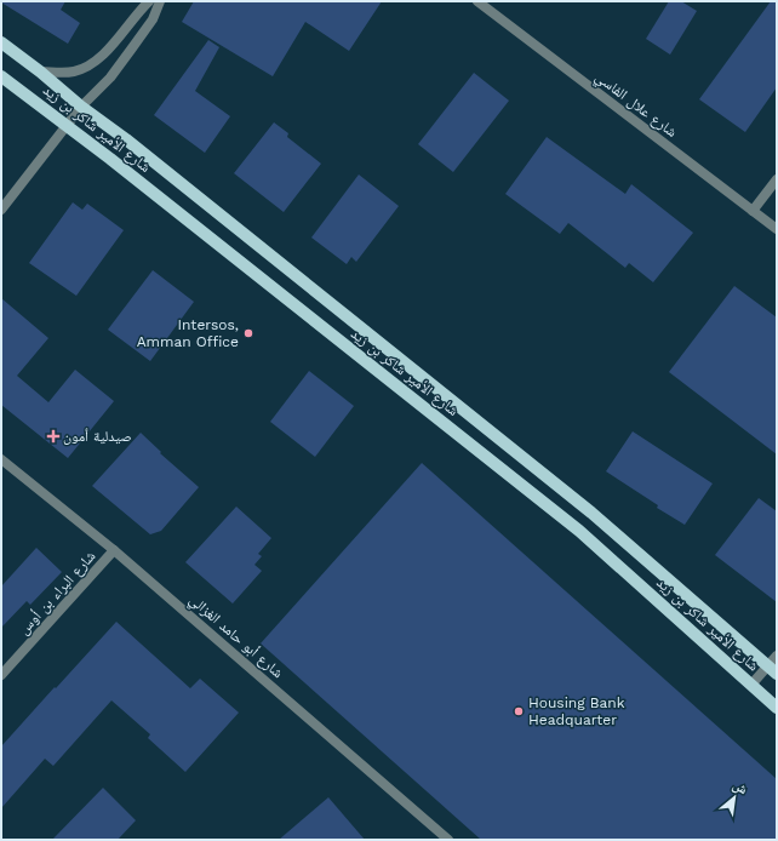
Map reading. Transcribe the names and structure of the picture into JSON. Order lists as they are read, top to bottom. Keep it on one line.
{"streets":{"main road":["شارع الأمير شاكر بن زيد"],"street":["شارع علال الفاسي","شارع البراء بن أوس","شارع أبو حامد الغزالي"]},"crossings":[["شارع البراء بن أوس","شارع أبو حامد الغزالي"]],"places":{"other":["Intersos, Amman Office","Housing Bank Headquarter"],"health":["صيدلية أمون"]},"north":"top right"}
